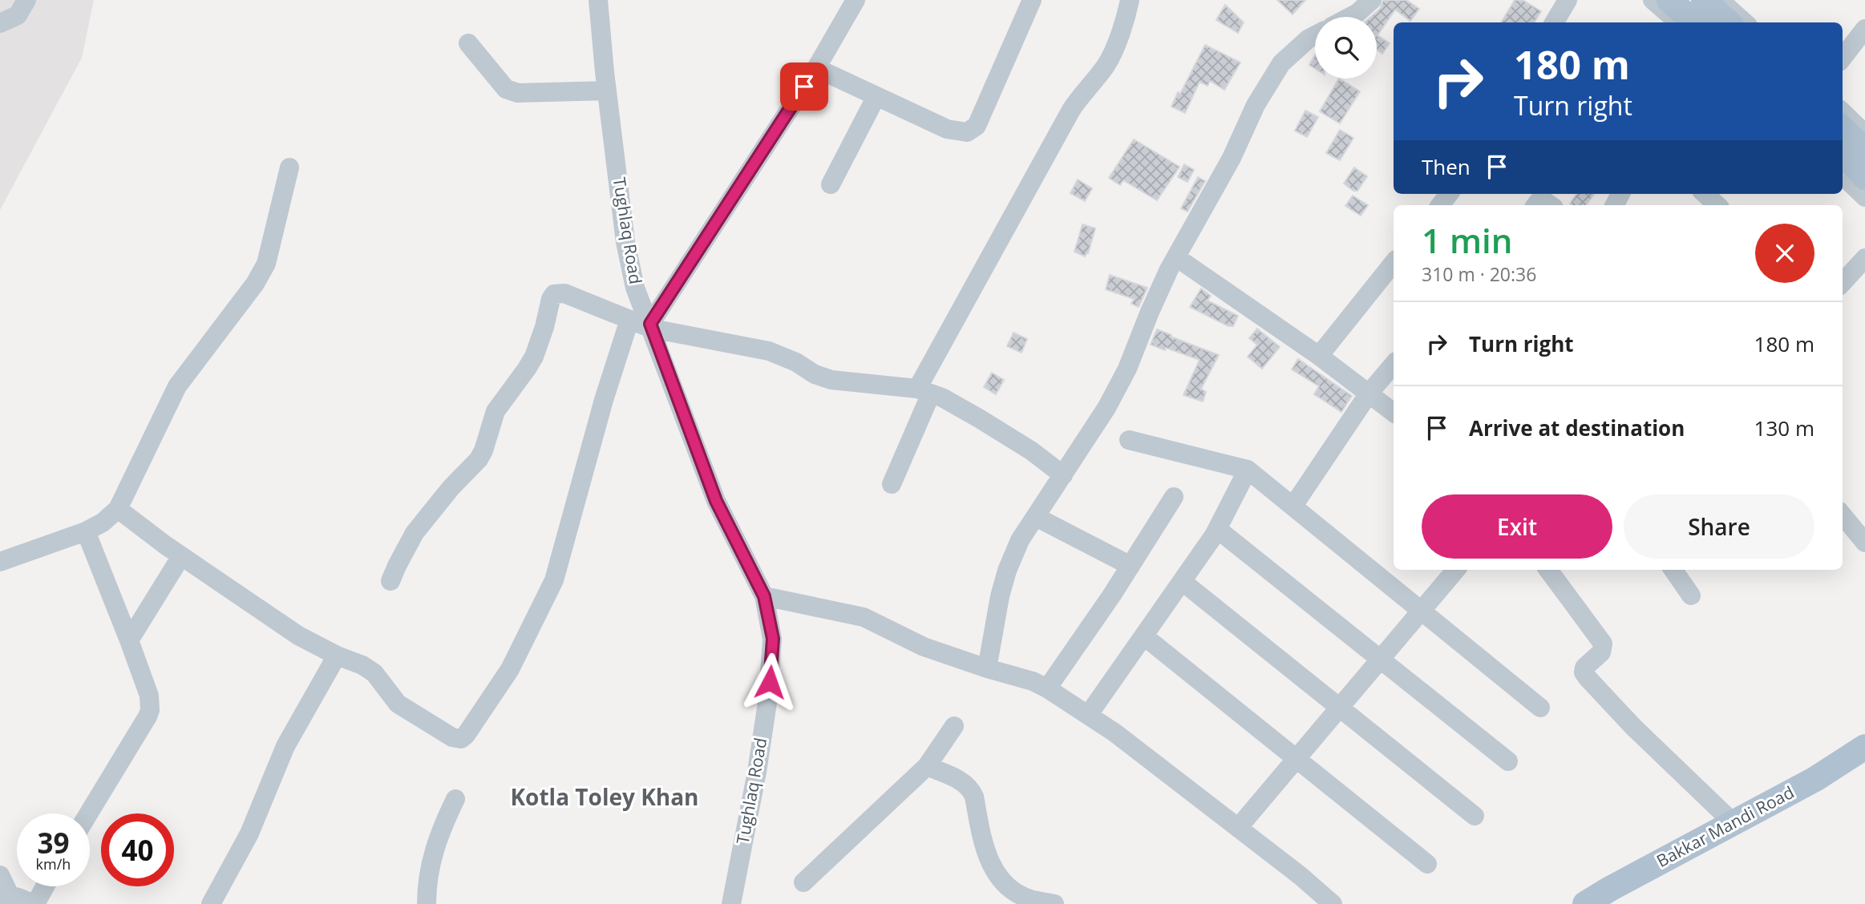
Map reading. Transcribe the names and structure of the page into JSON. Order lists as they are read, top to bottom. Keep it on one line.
{"streets":{"main road":["Bakkar Mandi Road"],"street":["Tughlaq Road"]},"districts":["Kotla Toley Khan"],"page":{"turn":["180 m","Turn right"],"then":"Then","heading":["1 min","310 m · 20:36"],"list":[{"name":"Turn right","value":"180 m"},{"name":"Arrive at destination","value":"130 m"}],"buttons":["Exit","Share"],"speed":"39 km/h","limit":"40"}}
